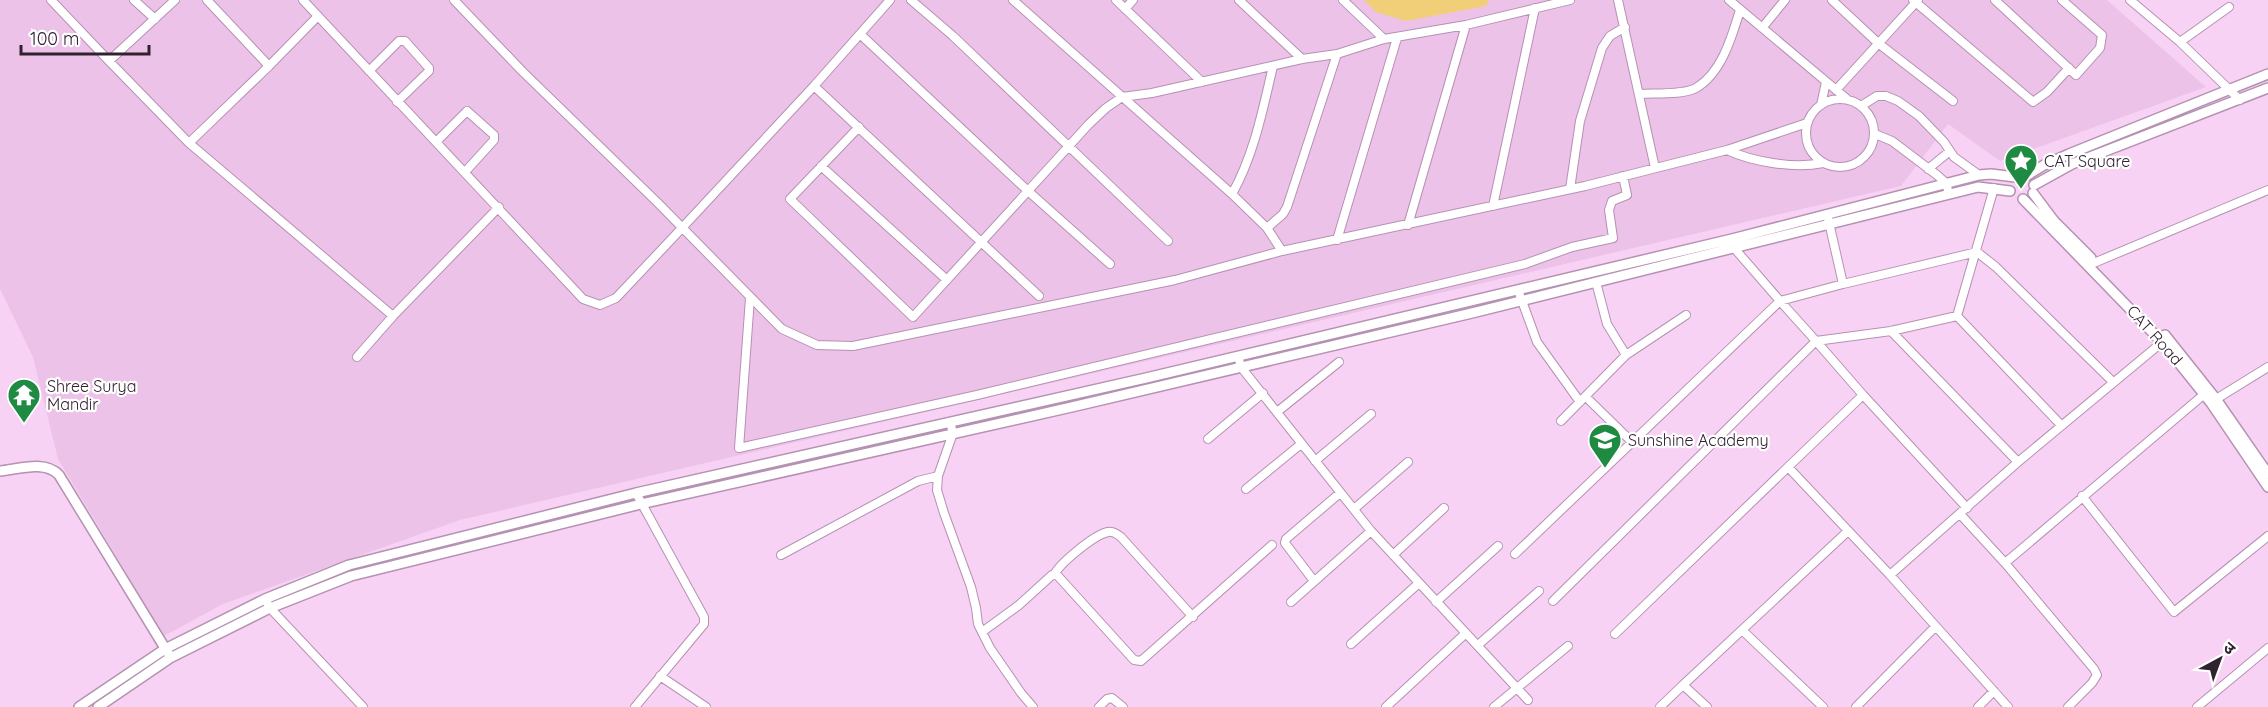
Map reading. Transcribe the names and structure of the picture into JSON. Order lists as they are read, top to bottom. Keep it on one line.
{"streets":{"street":["CAT Road"]},"places":{"place":["CAT Square"],"temple":["Shree Surya Mandir"],"school or university":["Sunshine Academy"]},"scale_bar":"100 m","north":"top right"}
